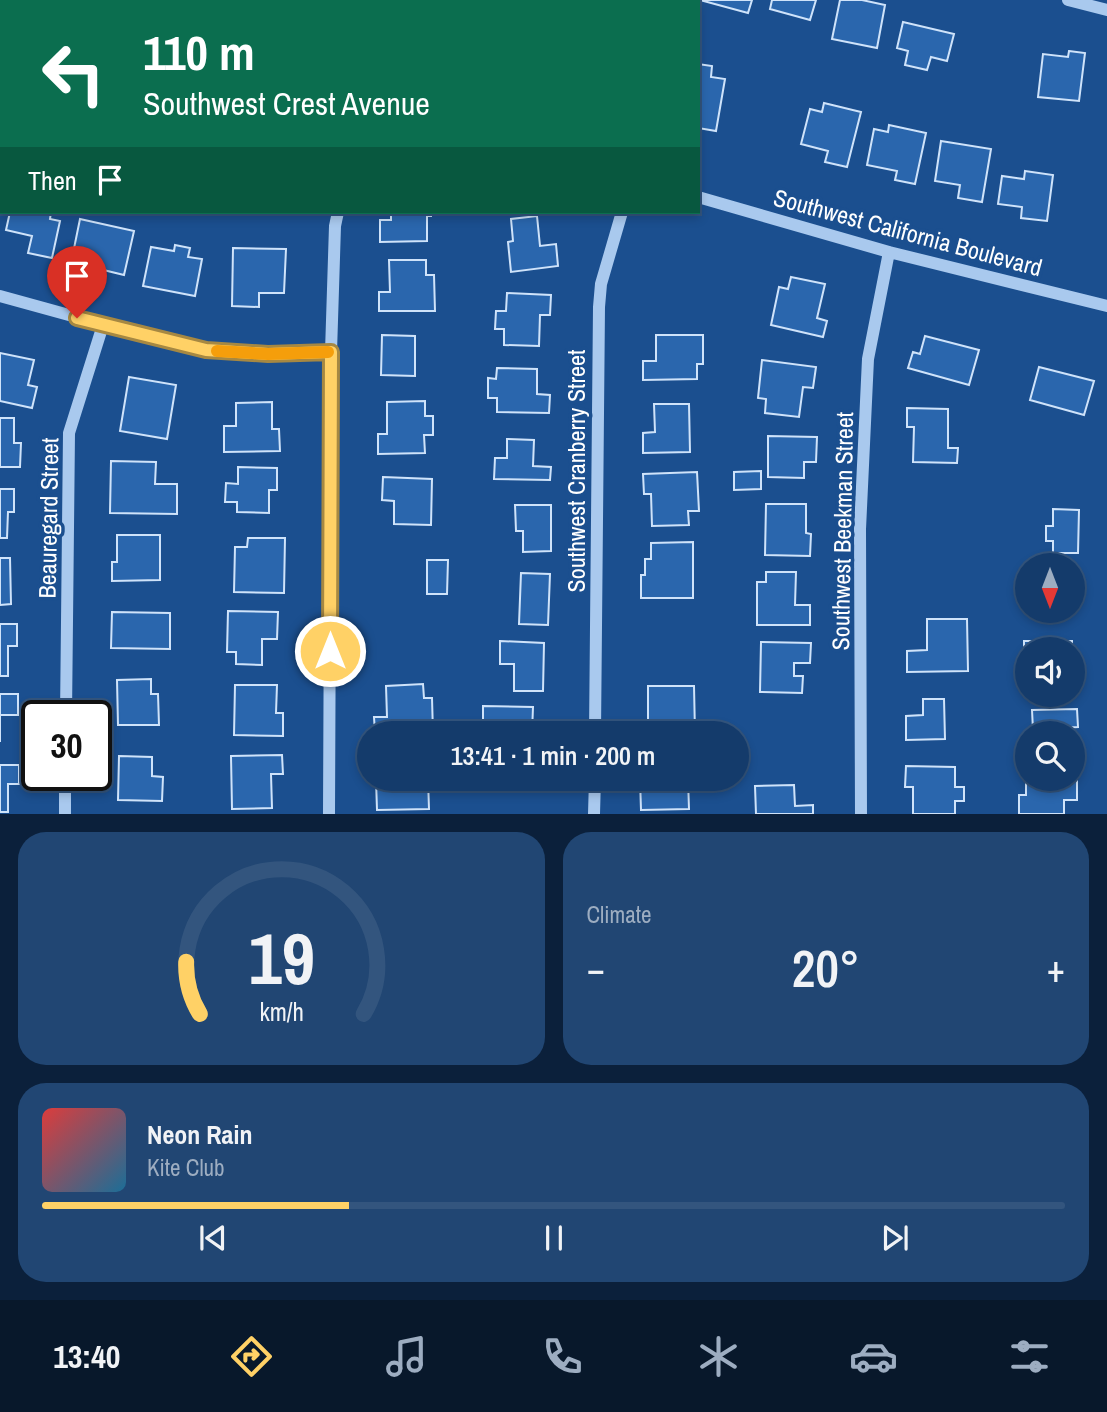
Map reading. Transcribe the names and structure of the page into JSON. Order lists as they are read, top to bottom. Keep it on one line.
{"streets":{"street":["Southwest California Boulevard","Southwest Cranberry Street","Beauregard Street","Southwest Beekman Street"]},"crossings":[["Southwest California Boulevard","Southwest Beekman Street"]],"north":"bottom","page":{"turn":["110 m","Southwest Crest Avenue"],"then":"Then","limit":"30","trip":"13:41 · 1 min · 200 m","tile":"Climate","heat":["−","20°","+"],"song":["Neon Rain","Kite Club"],"tabs":"13:40","gauge":["19","km/h"]}}
